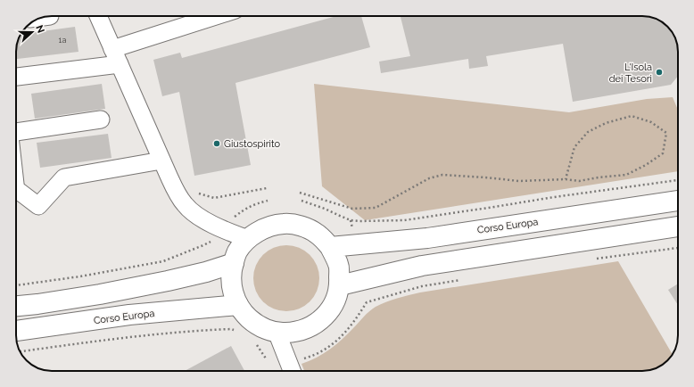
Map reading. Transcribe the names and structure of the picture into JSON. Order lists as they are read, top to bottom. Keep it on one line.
{"streets":{"main road":["Corso Europa"]},"places":["L'Isola dei Tesori","Giustospirito"],"house_numbers":["1a"],"north":"right"}
